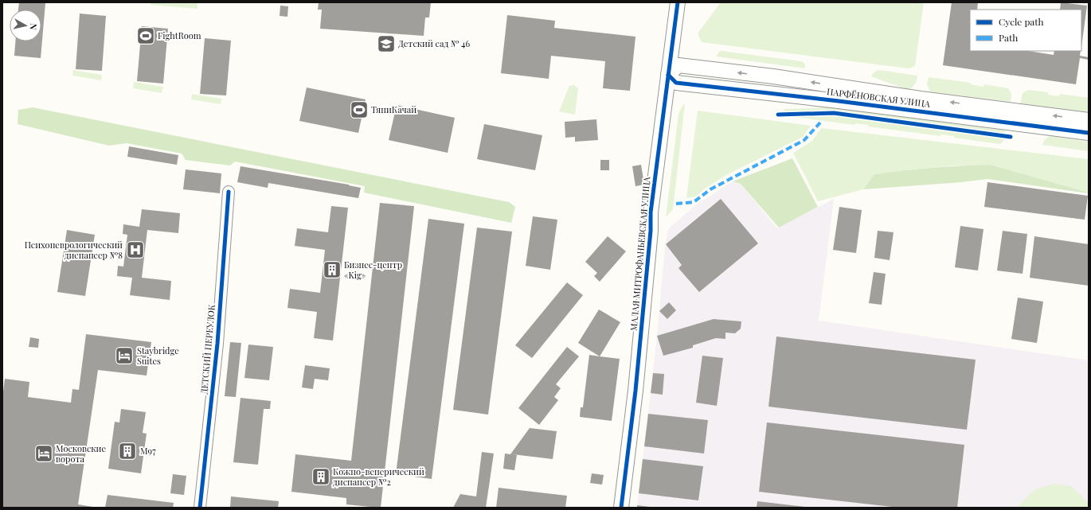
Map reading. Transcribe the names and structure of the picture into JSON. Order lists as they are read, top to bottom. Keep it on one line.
{"streets":{"street":["ПАРФЁНОВСКАЯ УЛИЦА","МАЛАЯ МИТРОФАНЬЕВСКАЯ УЛИЦА","ДЕТСКИЙ ПЕРЕУЛОК"]},"crossings":[["ПАРФЁНОВСКАЯ УЛИЦА","МАЛАЯ МИТРОФАНЬЕВСКАЯ УЛИЦА"]],"places":{"sports":["FightRoom","ТяниКачай"],"school or university":["Детский сад № 46"],"hospital":["Психоневрологический диспансер №8"],"building":["Бизнес-центр «Kig»","M97","Кожно-венерический диспансер №2"],"hotel":["Staybridge Suites","Московские ворота"]},"legend":["Cycle path","Path"],"north":"right"}
